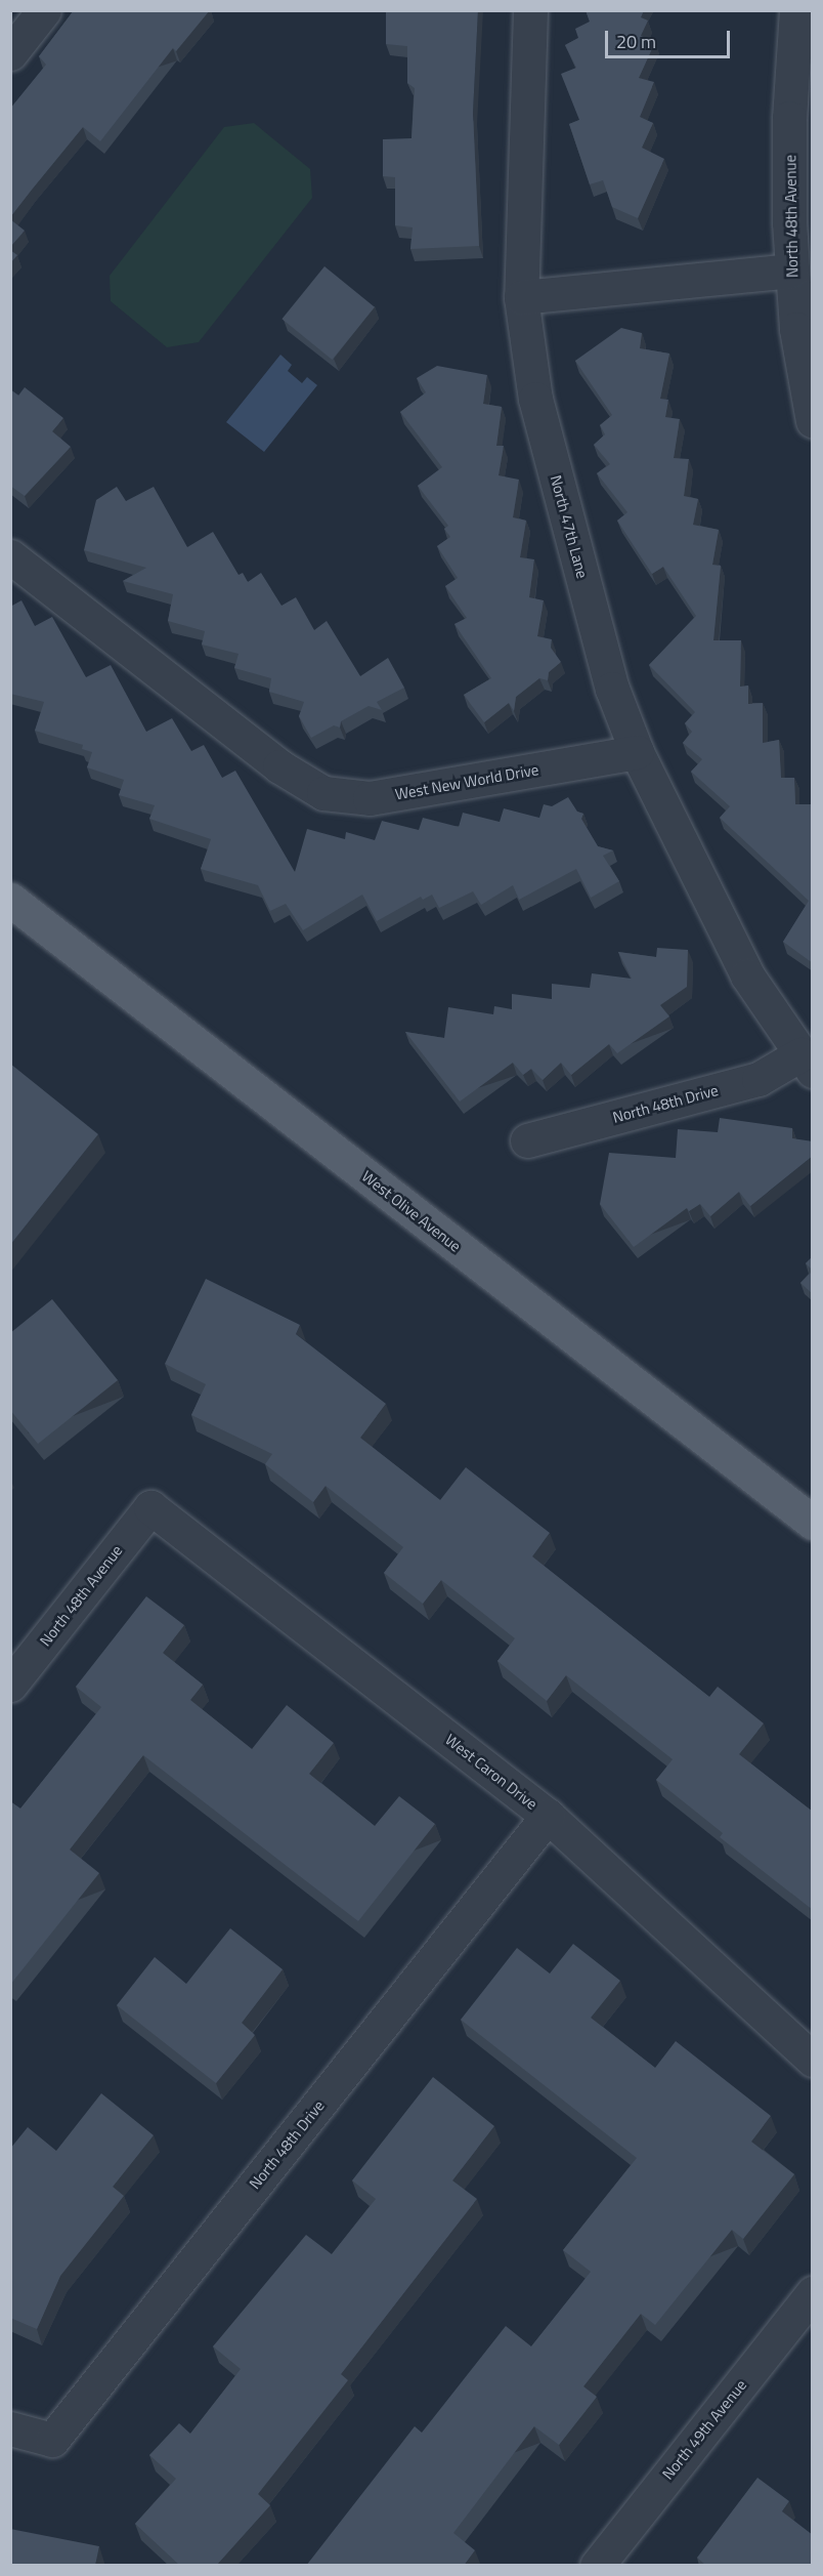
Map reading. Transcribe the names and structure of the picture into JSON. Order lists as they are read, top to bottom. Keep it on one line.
{"streets":{"main road":["West Olive Avenue"],"street":["North 48th Avenue","North 47th Lane","West New World Drive","North 48th Drive","West Caron Drive","North 49th Avenue"]},"crossings":[["North 48th Avenue","West Caron Drive"],["North 47th Lane","West New World Drive"],["North 48th Drive","West Caron Drive"]],"scale_bar":"20 m"}
